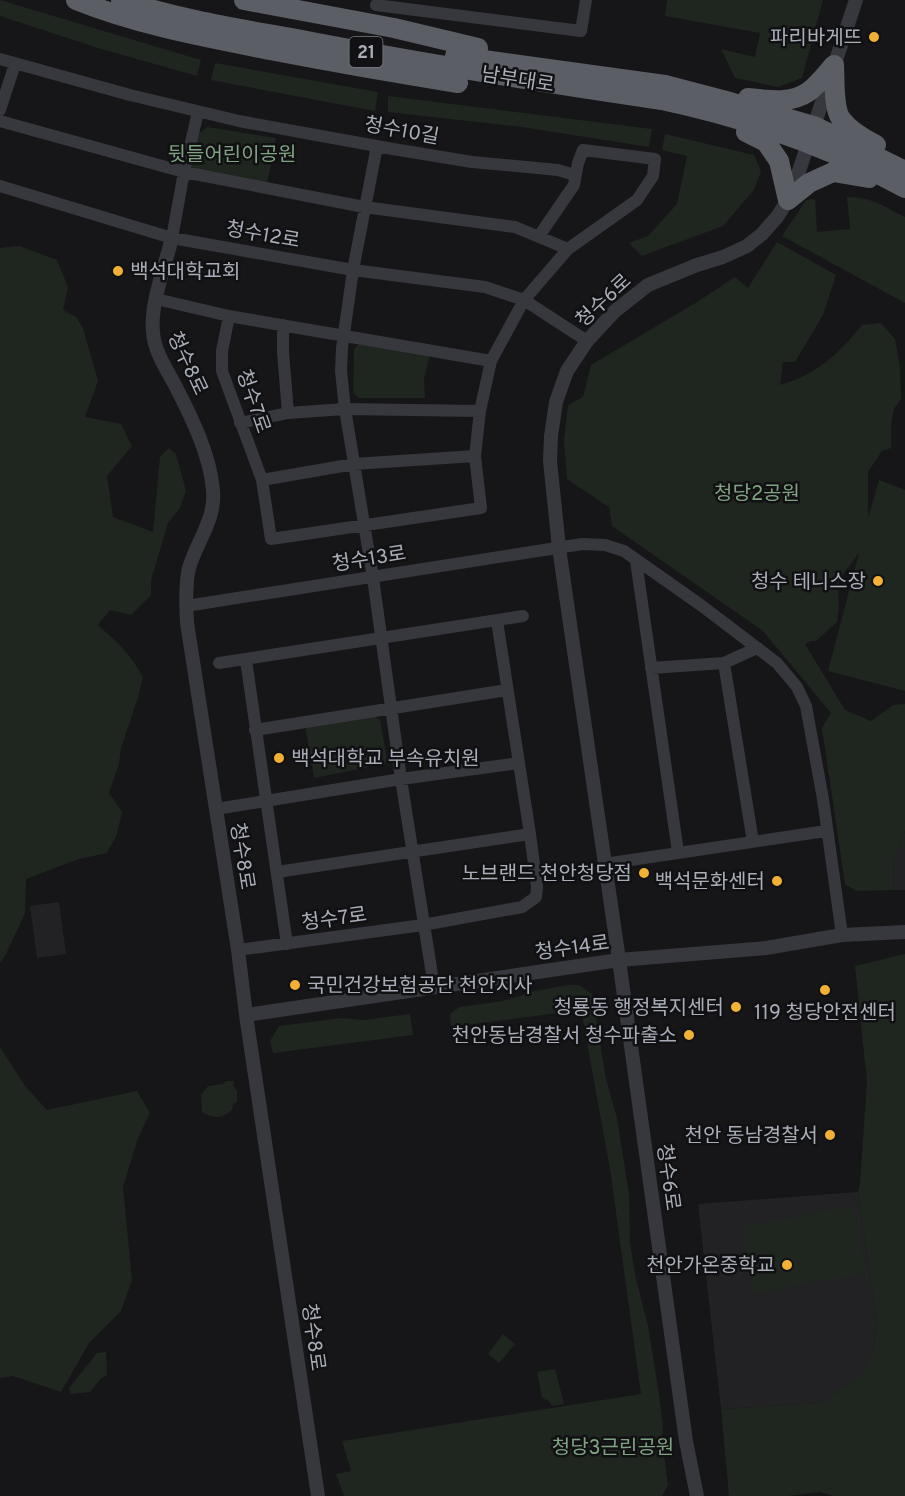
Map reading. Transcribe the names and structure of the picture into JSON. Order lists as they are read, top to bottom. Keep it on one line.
{"streets":{"highway":["21","남부대로"],"street":["청수10길","청수12로","청수6로","청수8로","청수7로","청수13로","청수14로"]},"crossings":[["남부대로","청수6로"],["청수12로","청수6로"],["청수12로","청수8로"],["청수6로","청수13로"],["청수6로","청수14로"],["청수8로","청수13로"],["청수8로","청수14로"]],"parks":["뒷들어린이공원","청당2공원","청당3근린공원"],"places":["파리바게뜨","백석대학교회","청수 테니스장","백석대학교 부속유치원","노브랜드 천안청당점","백석문화센터","국민건강보험공단 천안지사","119 청당안전센터","청룡동 행정복지센터","천안동남경찰서 청수파출소","천안 동남경찰서","천안가온중학교"]}
